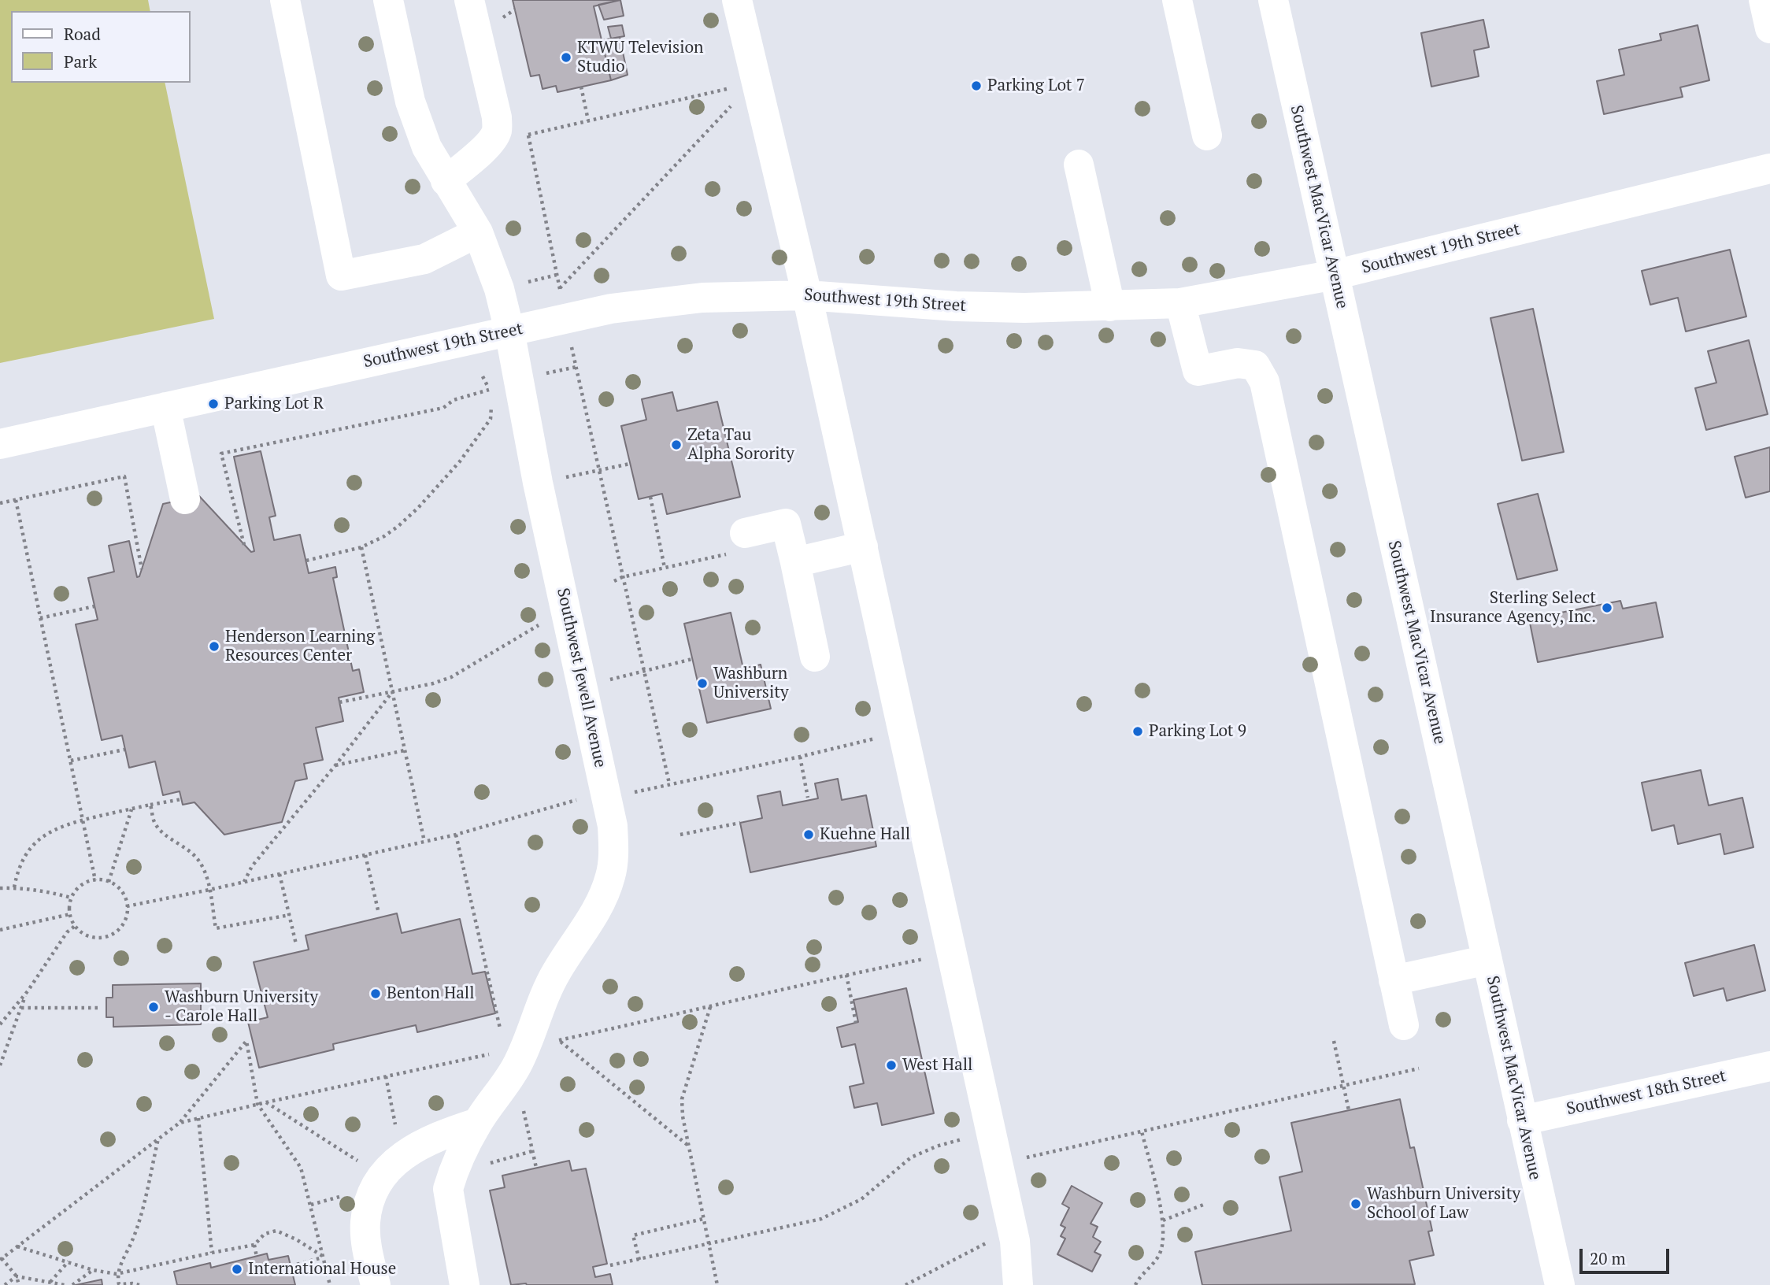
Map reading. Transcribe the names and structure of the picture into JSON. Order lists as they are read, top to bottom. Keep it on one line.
{"streets":{"street":["Southwest MacVicar Avenue","Southwest 19th Street","Southwest Jewell Avenue","Southwest 18th Street"]},"crossings":[["Southwest MacVicar Avenue","Southwest 19th Street"],["Southwest MacVicar Avenue","Southwest 18th Street"],["Southwest 19th Street","Southwest Jewell Avenue"]],"places":["KTWU Television Studio","Parking Lot 7","Parking Lot R","Zeta Tau Alpha Sorority","Sterling Select Insurance Agency, Inc.","Henderson Learning Resources Center","Washburn University","Parking Lot 9","Kuehne Hall","Benton Hall","Washburn University - Carole Hall","West Hall","Washburn University School of Law","International House"],"legend":["Road","Park"],"scale_bar":"20 m"}
